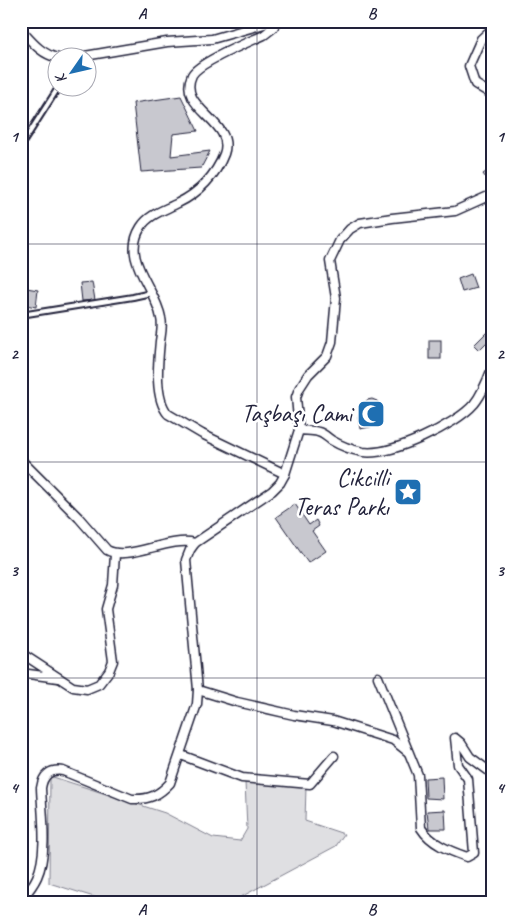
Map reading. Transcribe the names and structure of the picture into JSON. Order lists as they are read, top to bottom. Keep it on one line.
{"places":{"mosque":["Taşbaşı Cami"],"place":["Cikcilli Teras Parkı"]},"north":"bottom left","grid":{"columns":["A","B"],"rows":["1","2","3","4"]}}
